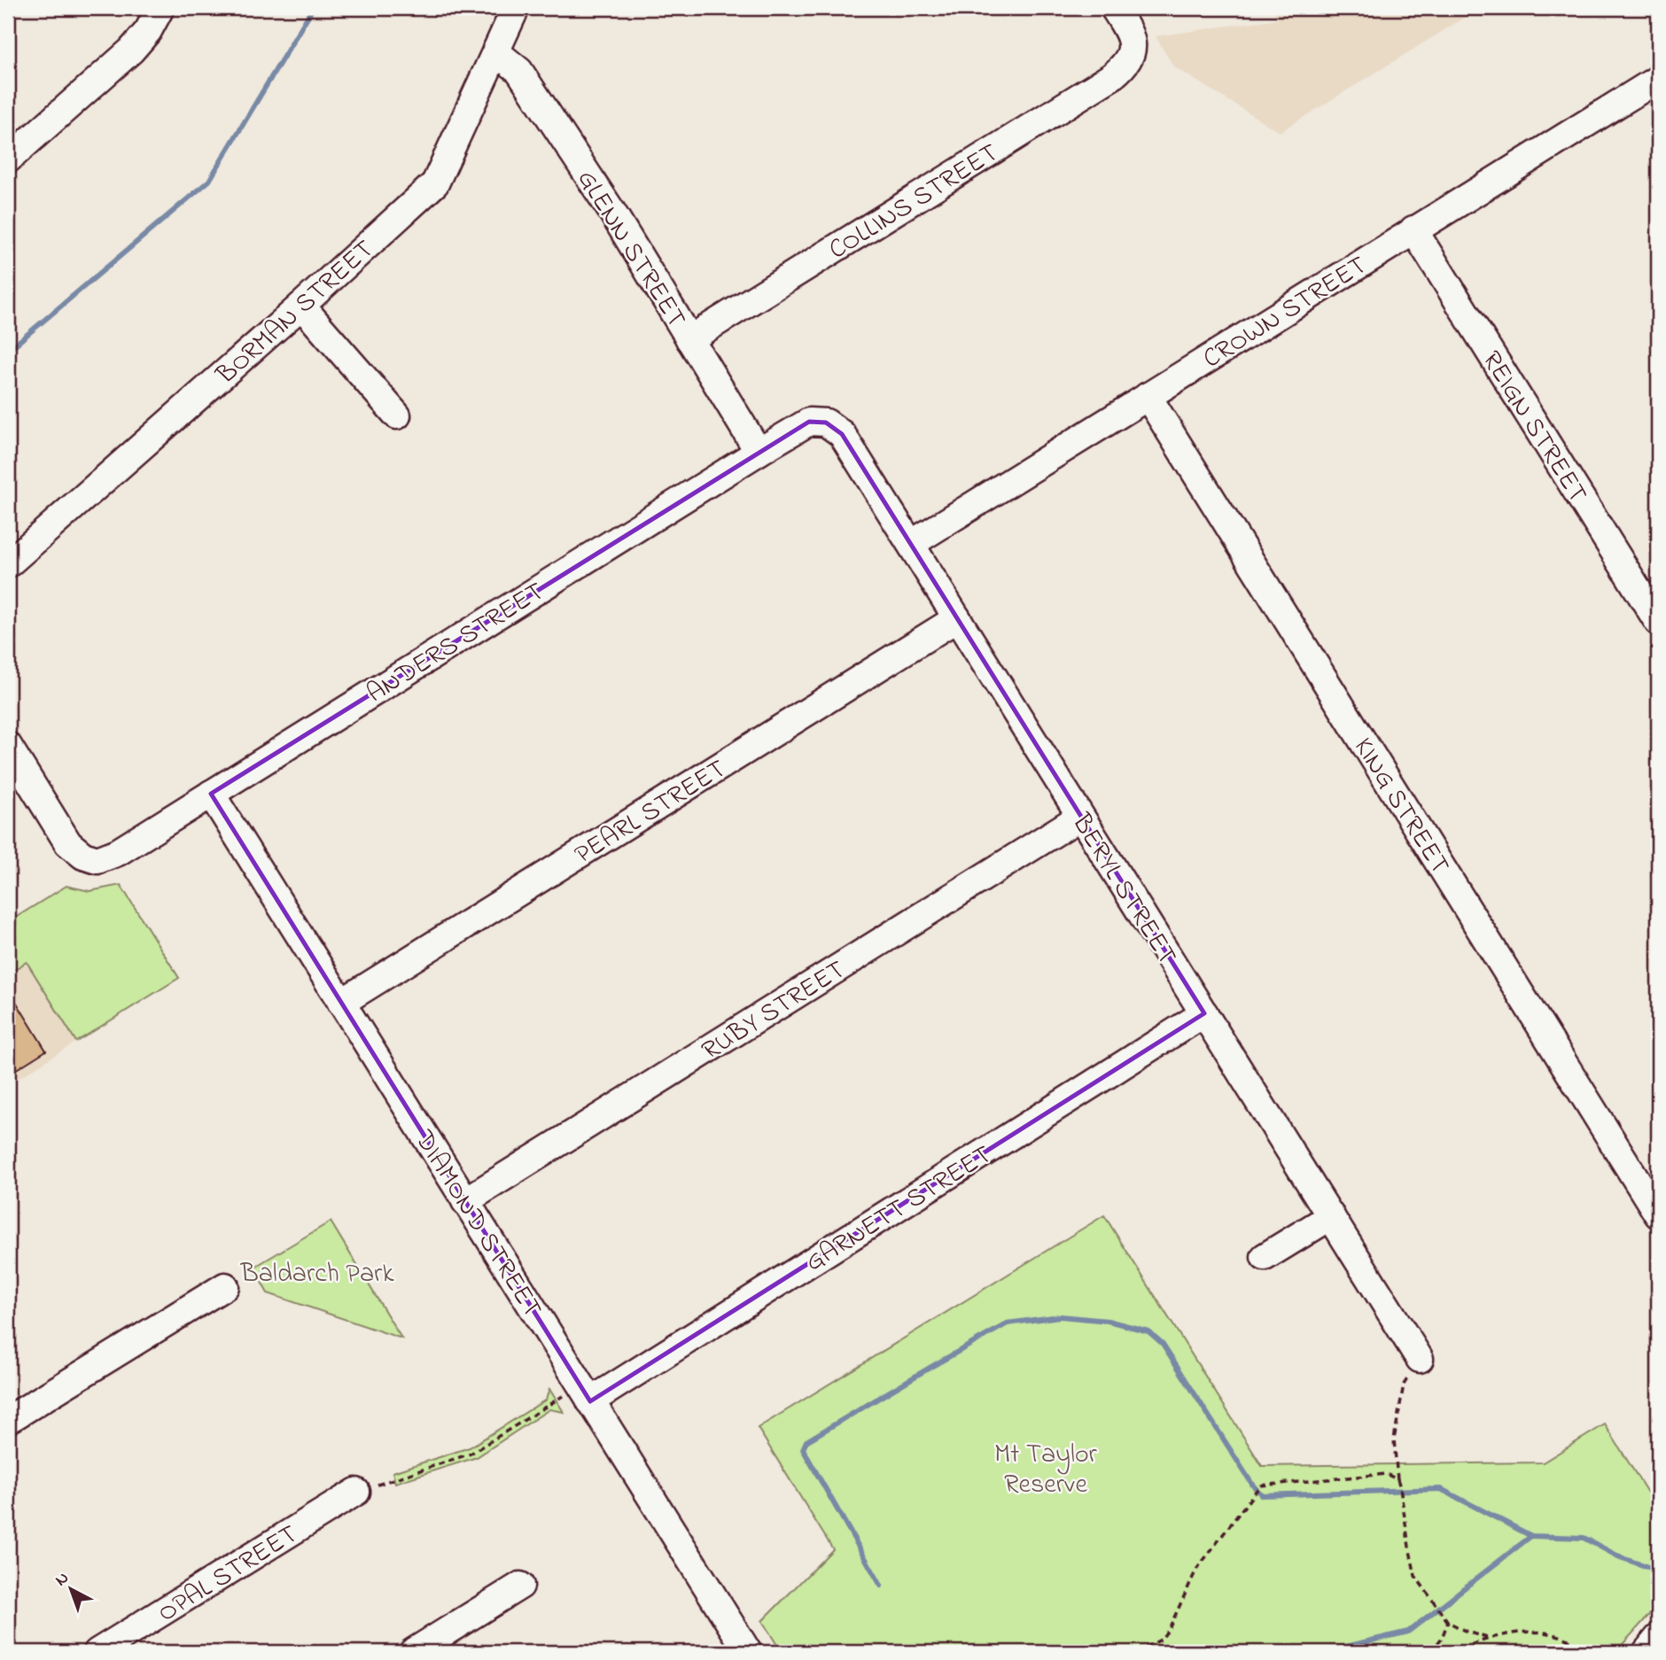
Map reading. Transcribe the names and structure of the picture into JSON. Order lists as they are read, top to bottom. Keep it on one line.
{"streets":{"street":["COLLINS STREET","GLENN STREET","BORMAN STREET","CROWN STREET","REIGN STREET","ANDERS STREET","KING STREET","PEARL STREET","BERYL STREET","RUBY STREET","GARNETT STREET","DIAMOND STREET","OPAL STREET"]},"crossings":[["COLLINS STREET","GLENN STREET"],["GLENN STREET","BORMAN STREET"],["GLENN STREET","ANDERS STREET"],["CROWN STREET","REIGN STREET"],["CROWN STREET","KING STREET"],["CROWN STREET","BERYL STREET"],["ANDERS STREET","BERYL STREET"],["ANDERS STREET","DIAMOND STREET"],["PEARL STREET","BERYL STREET"],["PEARL STREET","DIAMOND STREET"],["BERYL STREET","RUBY STREET"],["BERYL STREET","GARNETT STREET"],["RUBY STREET","DIAMOND STREET"],["GARNETT STREET","DIAMOND STREET"]],"parks":["Baldarch Park","Mt Taylor Reserve"],"north":"top left"}
